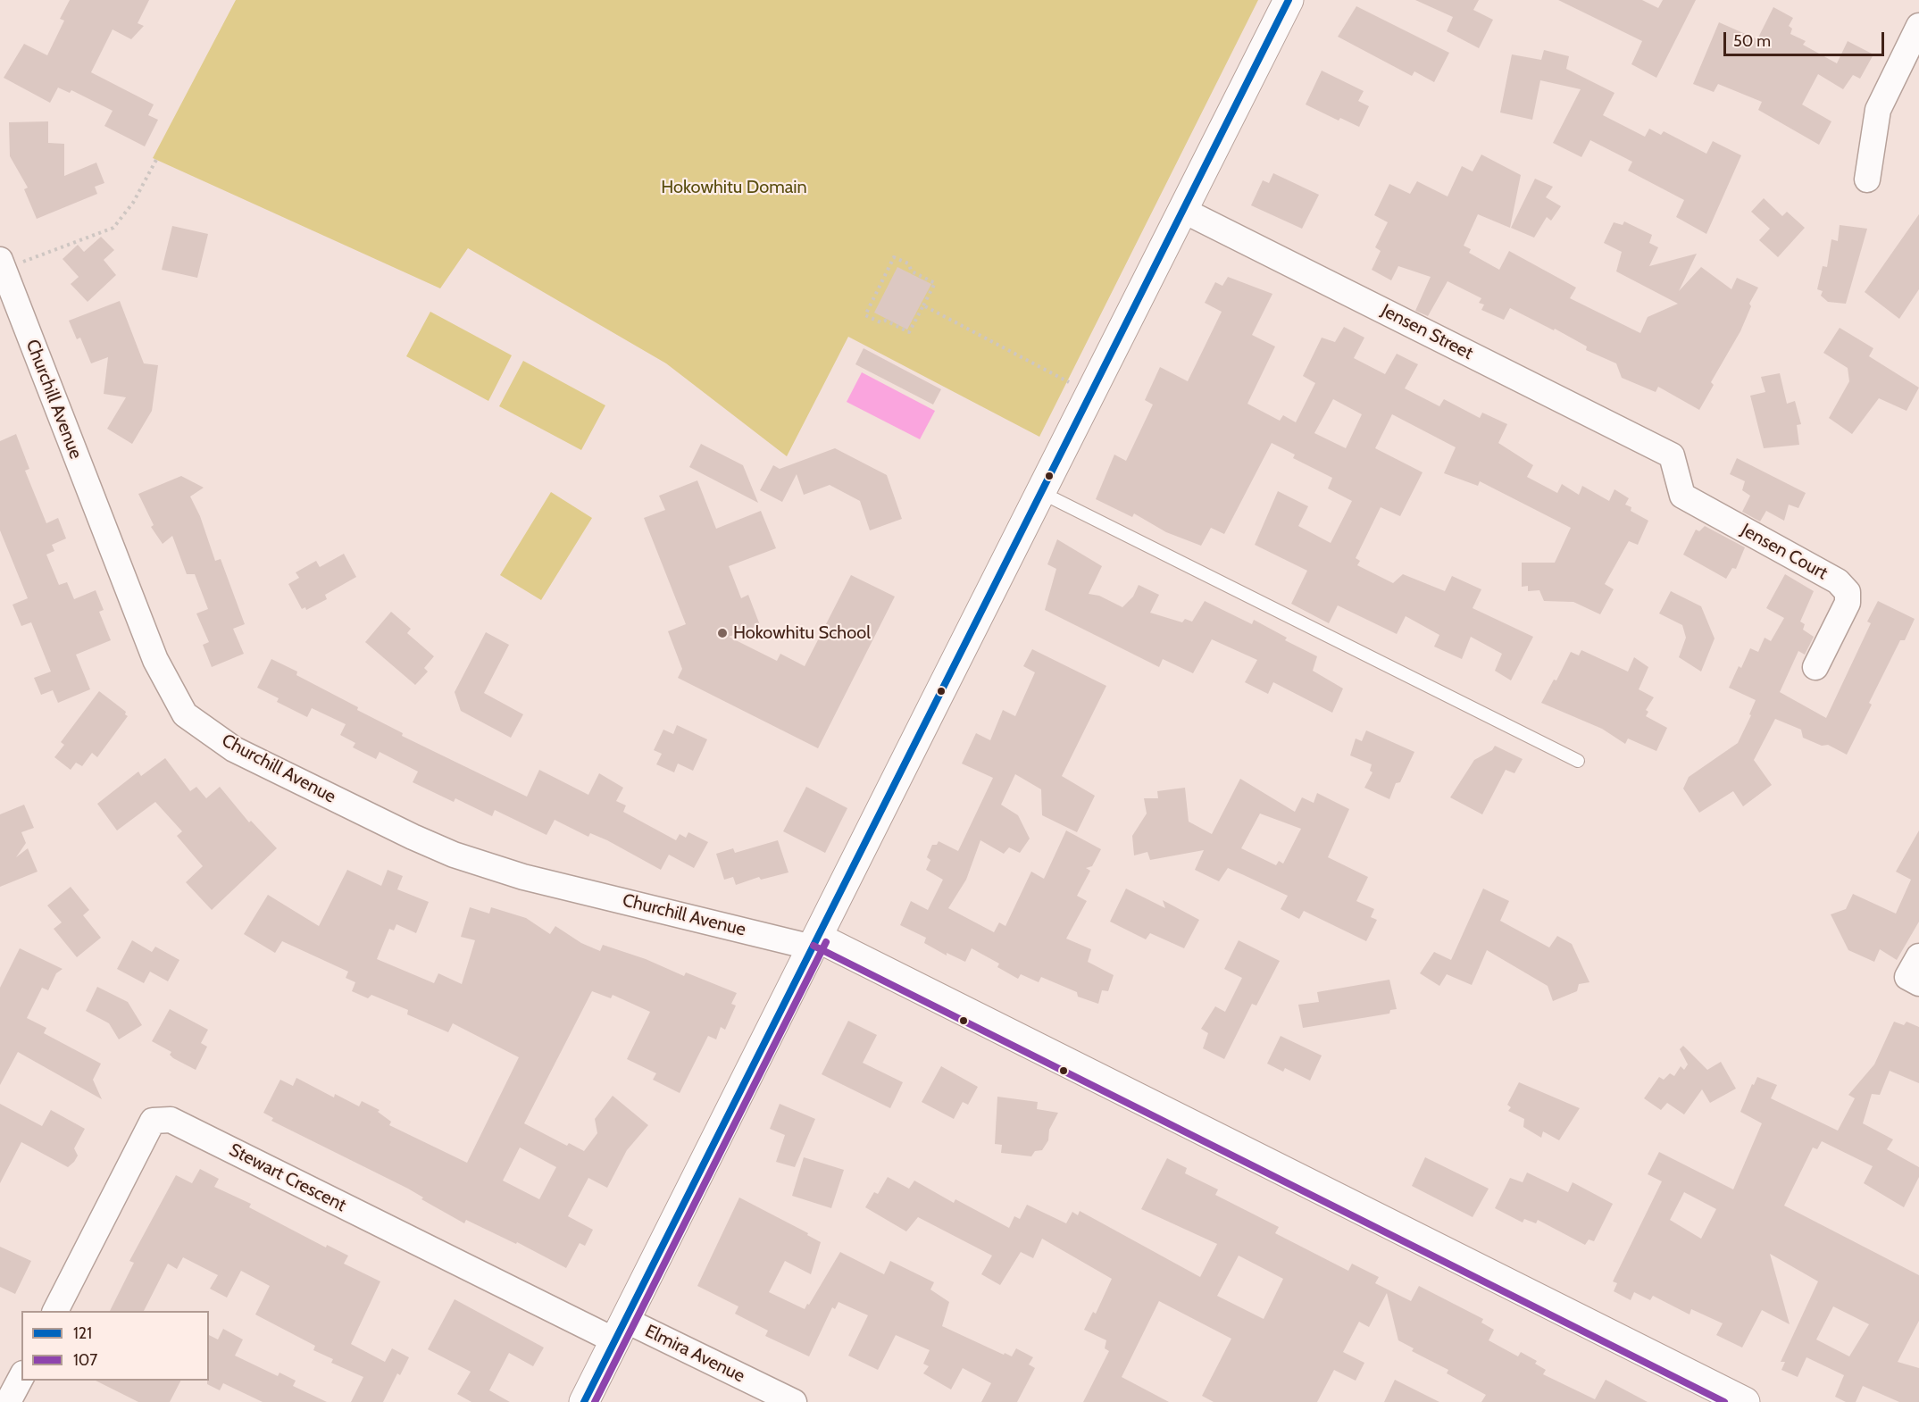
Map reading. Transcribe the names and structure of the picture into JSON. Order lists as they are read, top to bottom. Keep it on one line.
{"streets":{"street":["Jensen Street","Churchill Avenue","Jensen Court","Stewart Crescent","Elmira Avenue"]},"crossings":[["Jensen Street","Jensen Court"],["Stewart Crescent","Elmira Avenue"]],"parks":["Hokowhitu Domain"],"places":["Hokowhitu School"],"lines":["transit line 121","transit line 107"],"legend":["121","107"],"scale_bar":"50 m"}
